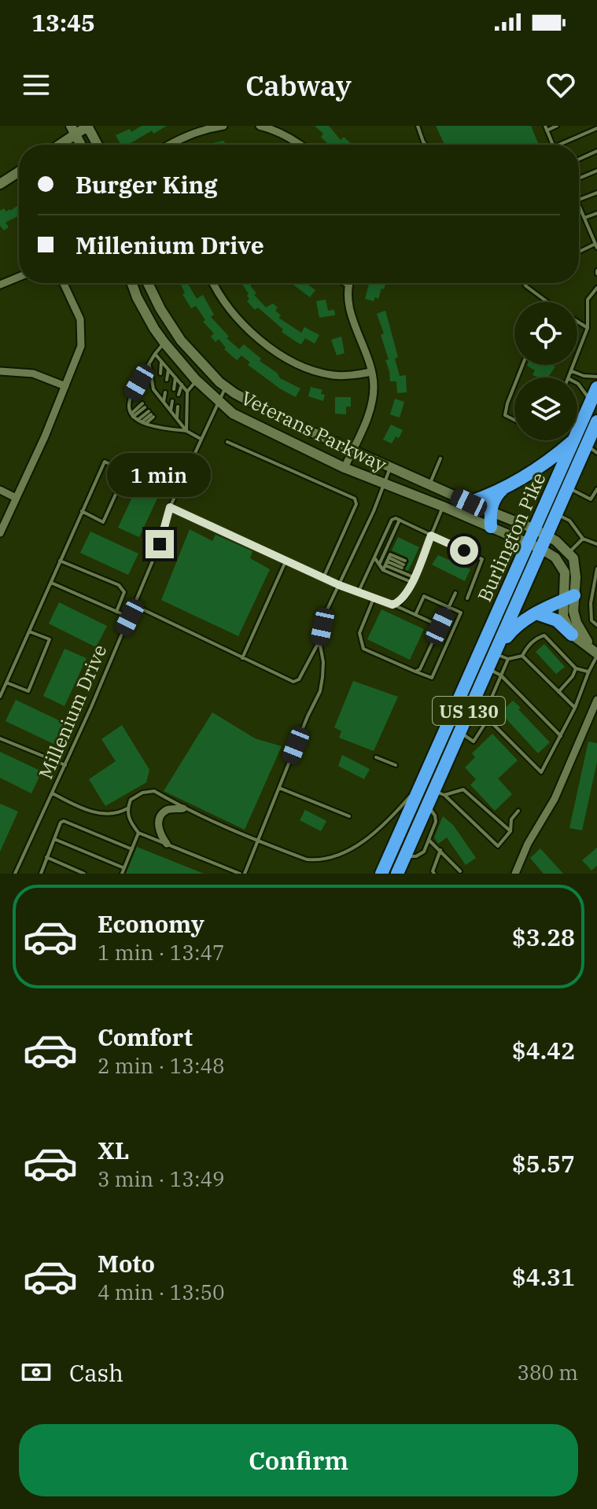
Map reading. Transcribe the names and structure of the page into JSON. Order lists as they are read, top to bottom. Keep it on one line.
{"streets":{"highway":["Burlington Pike","US 130"],"main road":["Veterans Parkway"],"lane":["Millenium Drive"]},"crossings":[["Veterans Parkway","Burlington Pike"],["Veterans Parkway","Millenium Drive"]],"page":{"status":"13:45","header":"Cabway","banner":["Burger King","Millenium Drive"],"bubble":"1 min","list":[{"name":"Economy","note":"1 min · 13:47","value":"$3.28"},{"name":"Comfort","note":"2 min · 13:48","value":"$4.42"},{"name":"XL","note":"3 min · 13:49","value":"$5.57"},{"name":"Moto","note":"4 min · 13:50","value":"$4.31"}],"pay":["Cash","380 m"],"buttons":"Confirm"}}
